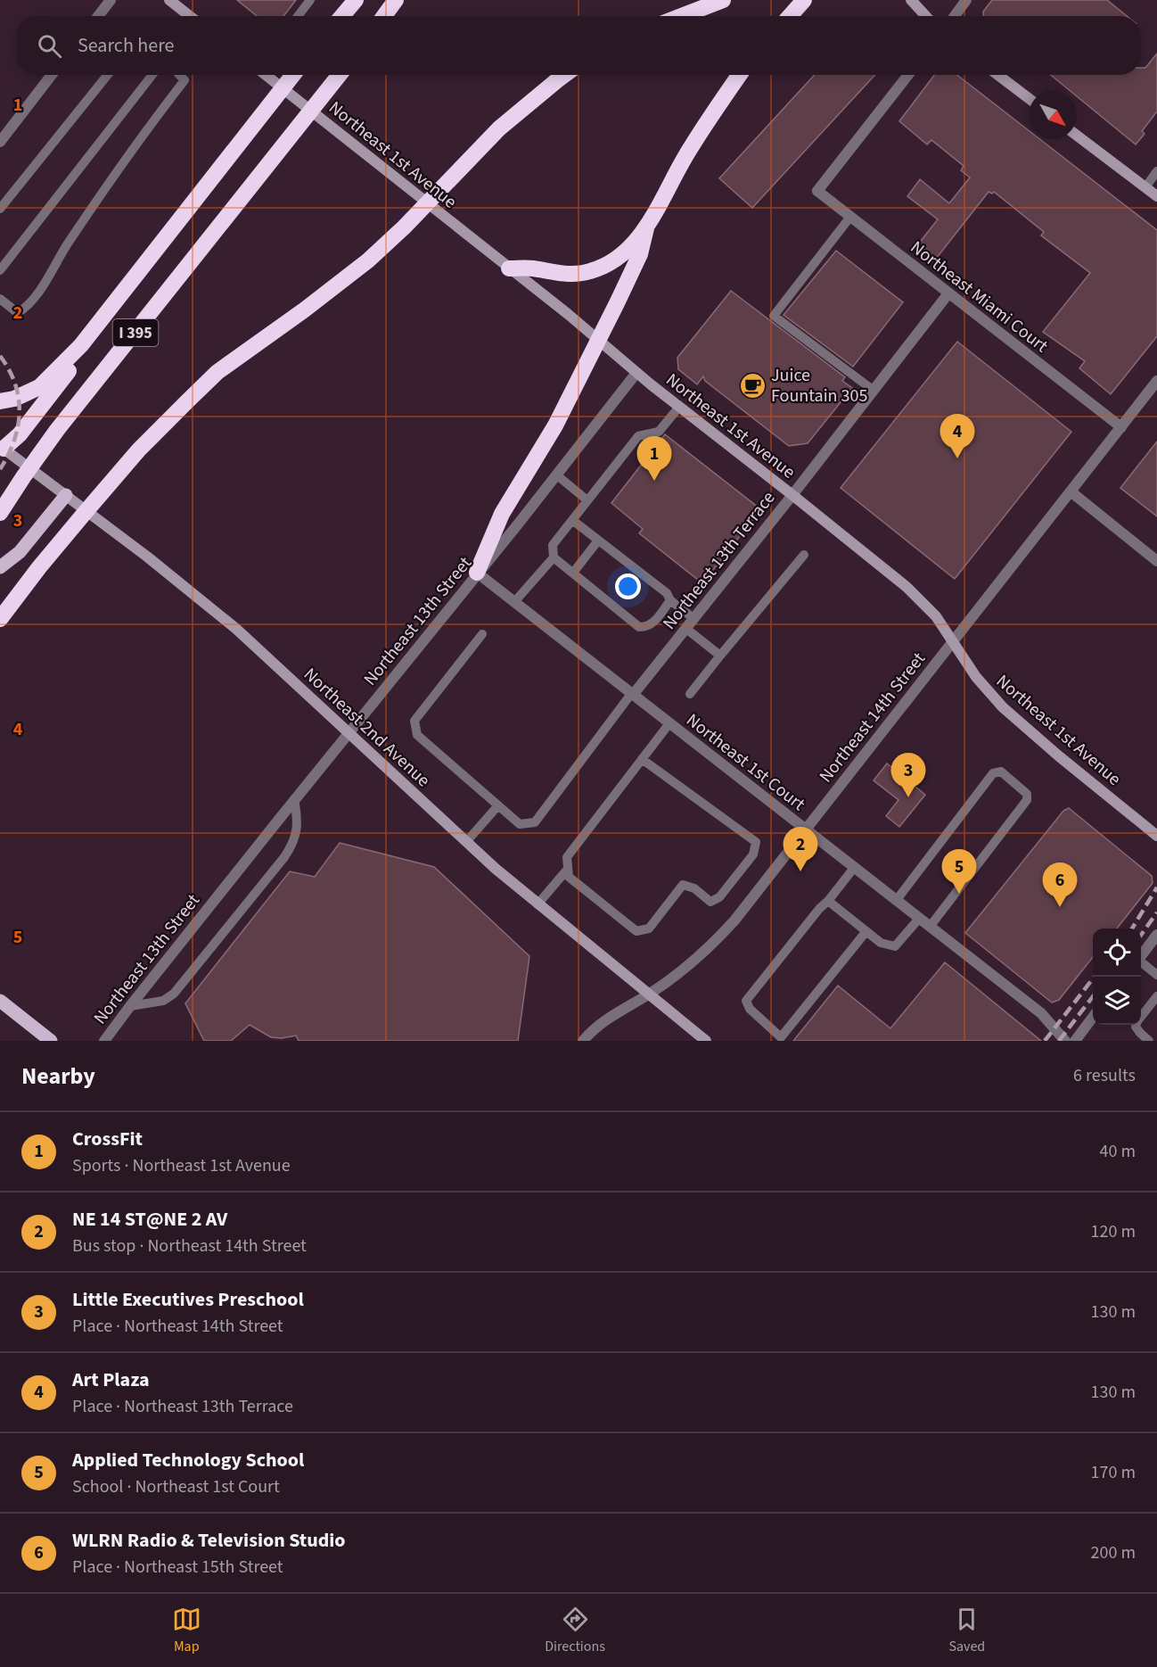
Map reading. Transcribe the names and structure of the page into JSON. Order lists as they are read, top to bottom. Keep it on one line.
{"streets":{"highway":["I 395"],"main road":["Northeast 1st Avenue","Northeast 2nd Avenue"],"street":["Northeast Miami Court","Northeast 13th Terrace","Northeast 13th Street","Northeast 14th Street","Northeast 1st Court"]},"crossings":[["Northeast 1st Avenue","Northeast 13th Terrace"],["Northeast 1st Avenue","Northeast 13th Street"],["Northeast 1st Avenue","Northeast 14th Street"],["Northeast Miami Court","Northeast 13th Terrace"],["Northeast Miami Court","Northeast 14th Street"],["Northeast 13th Terrace","Northeast 1st Court"],["Northeast 13th Street","Northeast 2nd Avenue"],["Northeast 13th Street","Northeast 1st Court"],["Northeast 14th Street","Northeast 2nd Avenue"],["Northeast 14th Street","Northeast 1st Court"]],"places":{"cafe":["Juice Fountain 305"]},"north":"bottom right","page":{"search":"Search here","pins":["4","1","3","2","5","6"],"heading":["Nearby","6 results"],"list":[{"mark":"1","name":"CrossFit","note":"Sports · Northeast 1st Avenue","value":"40 m"},{"mark":"2","name":"NE 14 ST@NE 2 AV","note":"Bus stop · Northeast 14th Street","value":"120 m"},{"mark":"3","name":"Little Executives Preschool","note":"Place · Northeast 14th Street","value":"130 m"},{"mark":"4","name":"Art Plaza","note":"Place · Northeast 13th Terrace","value":"130 m"},{"mark":"5","name":"Applied Technology School","note":"School · Northeast 1st Court","value":"170 m"},{"mark":"6","name":"WLRN Radio & Television Studio","note":"Place · Northeast 15th Street","value":"200 m"}],"nav":["Map","Directions","Saved"]},"grid":{"rows":["1","2","3","4","5"]}}
